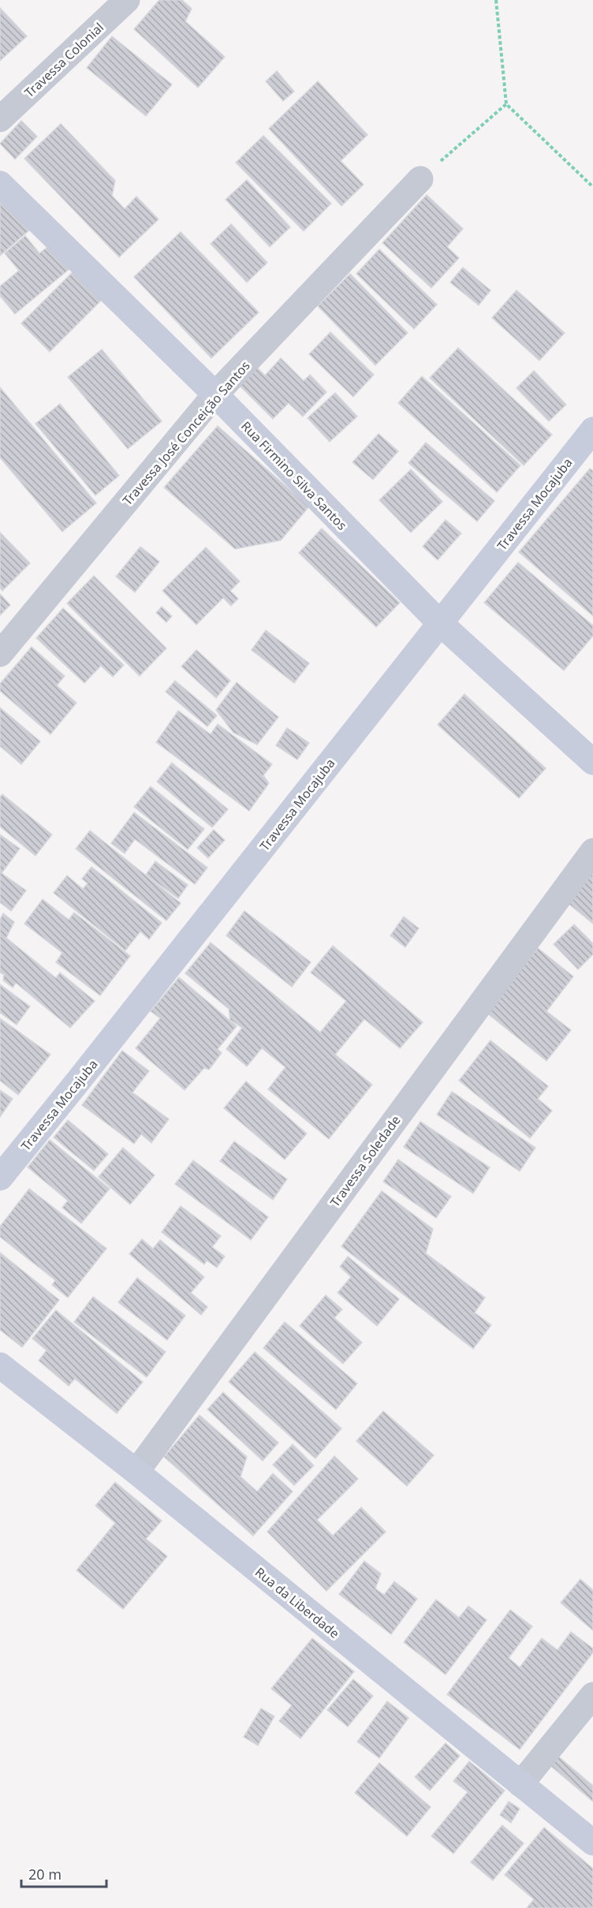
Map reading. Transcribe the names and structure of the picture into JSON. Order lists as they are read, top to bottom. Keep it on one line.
{"streets":{"street":["Travessa Colonial","Travessa José Conceição Santos","Rua Firmino Silva Santos","Travessa Mocajuba","Travessa Soledade","Rua da Liberdade"]},"crossings":[["Travessa José Conceição Santos","Rua Firmino Silva Santos"],["Rua Firmino Silva Santos","Travessa Mocajuba"],["Travessa Soledade","Rua da Liberdade"]],"scale_bar":"20 m"}
